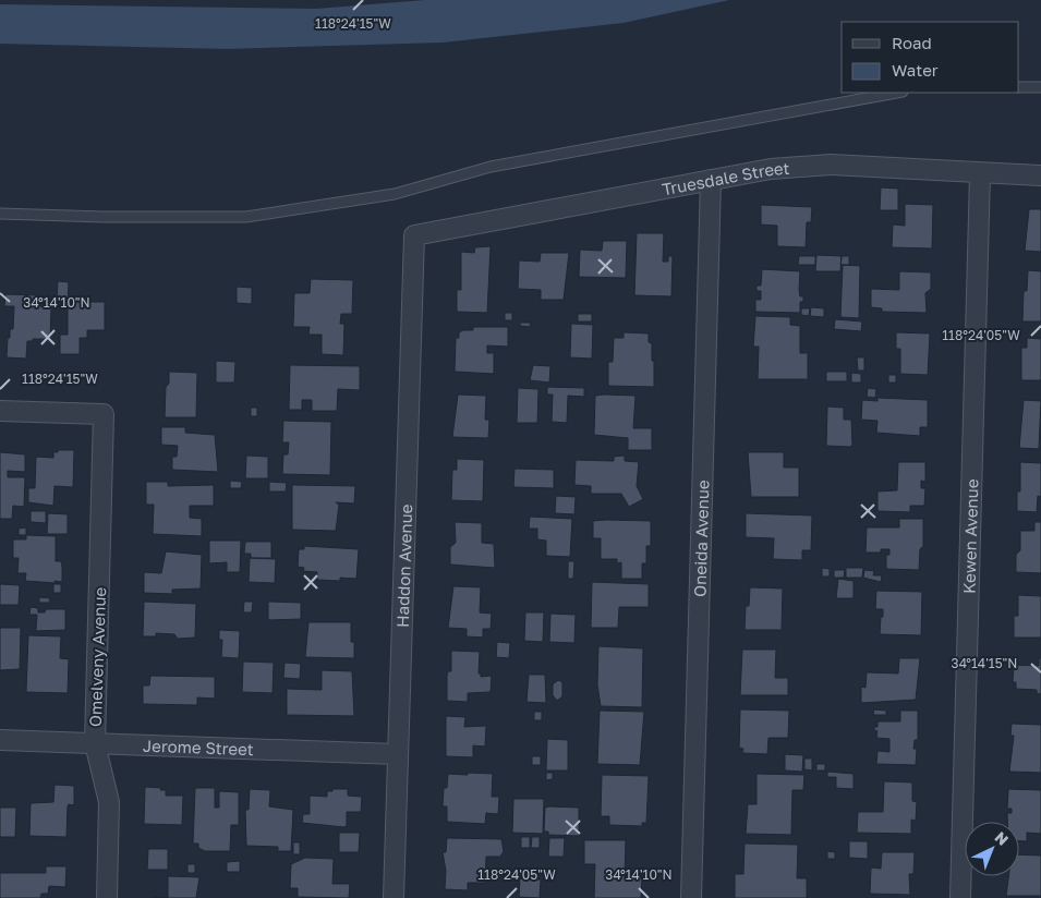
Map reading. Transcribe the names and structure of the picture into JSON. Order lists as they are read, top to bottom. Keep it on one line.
{"streets":{"street":["Truesdale Street","Kewen Avenue","Oneida Avenue","Haddon Avenue","Omelveny Avenue","Jerome Street"]},"crossings":[["Truesdale Street","Kewen Avenue"],["Truesdale Street","Oneida Avenue"],["Truesdale Street","Haddon Avenue"],["Haddon Avenue","Jerome Street"],["Omelveny Avenue","Jerome Street"]],"legend":["Road","Water"],"north":"top right","coordinates":["118°24'15\"W","34°14'10\"N","118°24'05\"W","34°14'15\"N"]}
